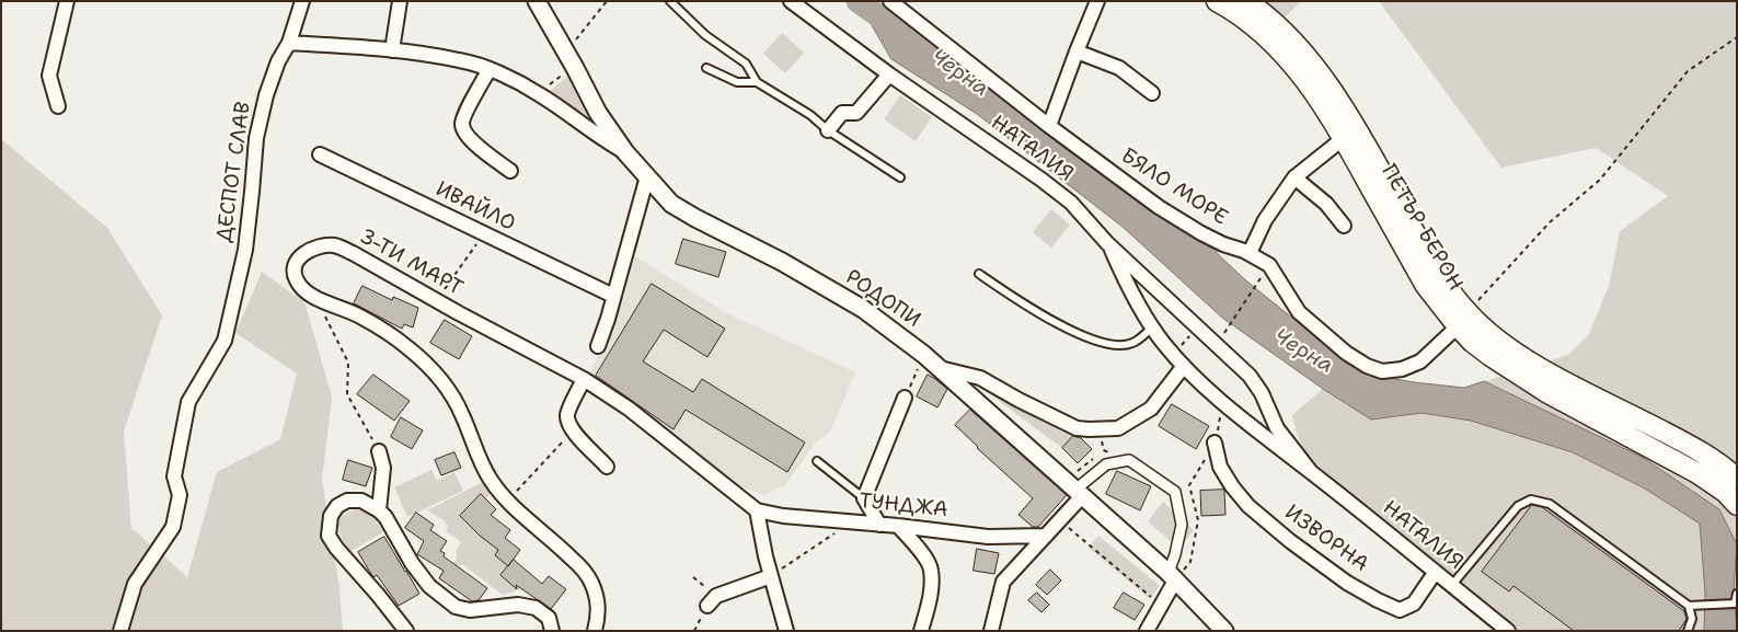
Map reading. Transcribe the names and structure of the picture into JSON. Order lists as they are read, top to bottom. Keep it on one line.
{"streets":{"main road":["ПЕТЪР БЕРОН"],"street":["НАТАЛИЯ","ДЕСПОТ СЛАВ","БЯЛО МОРЕ","ИВАЙЛО","3-ТИ МАРТ","РОДОПИ","ТУНДЖА","ИЗВОРНА"]},"crossings":[["НАТАЛИЯ","ИЗВОРНА"],["БЯЛО МОРЕ","ПЕТЪР БЕРОН"],["3-ТИ МАРТ","ТУНДЖА"]],"water":["Черна"]}
